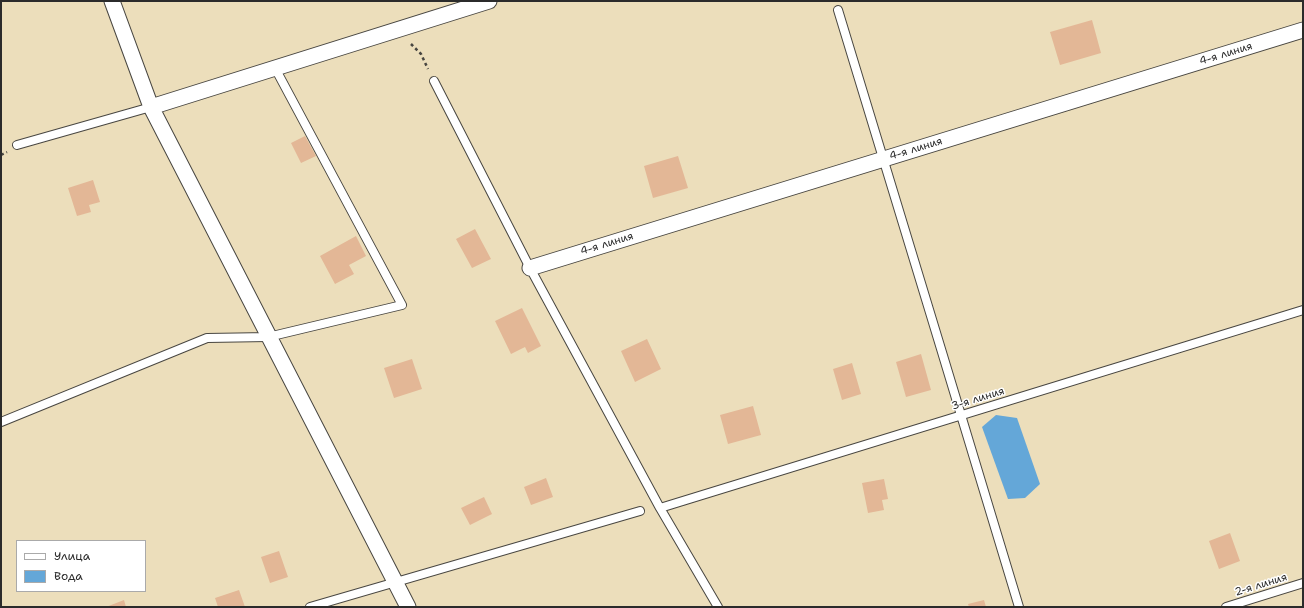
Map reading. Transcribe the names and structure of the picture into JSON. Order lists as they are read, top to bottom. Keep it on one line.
{"streets":{"street":["4-я линия"],"lane":["3-я линия","2-я линия"]},"legend":["Улица","Вода"]}
